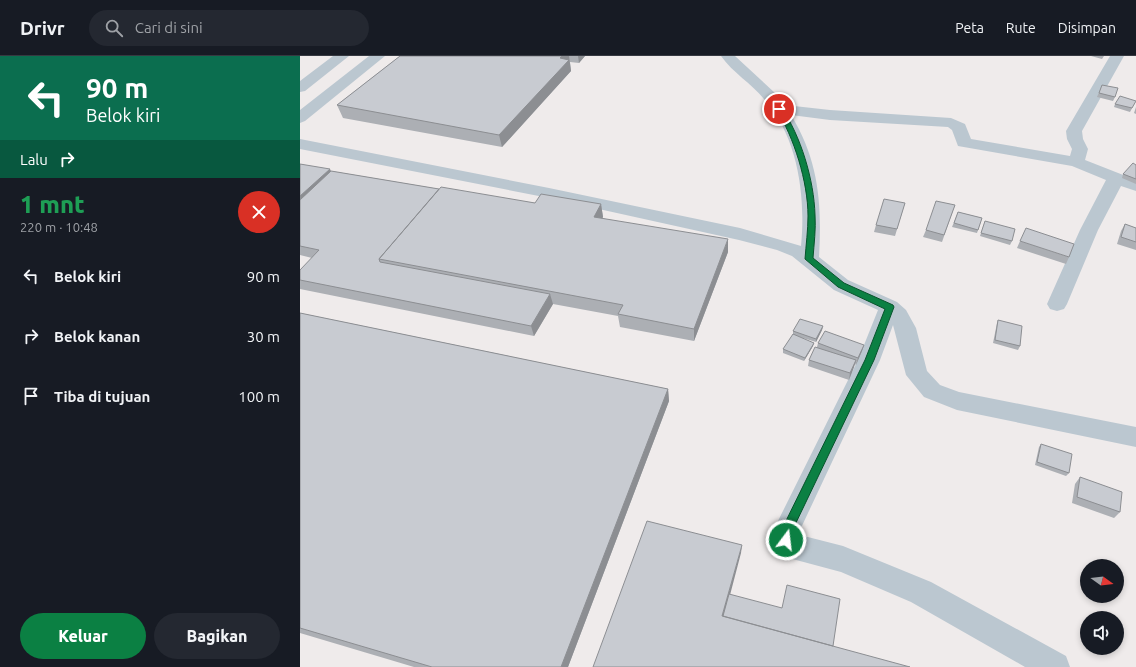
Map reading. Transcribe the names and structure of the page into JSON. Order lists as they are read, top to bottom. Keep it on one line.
{"north":"right","page":{"header":"Drivr","search":"Cari di sini","nav":["Peta","Rute","Disimpan"],"turn":["90 m","Belok kiri"],"then":"Lalu","heading":["1 mnt","220 m · 10:48"],"list":[{"name":"Belok kiri","value":"90 m"},{"name":"Belok kanan","value":"30 m"},{"name":"Tiba di tujuan","value":"100 m"}],"buttons":["Keluar","Bagikan"]}}
